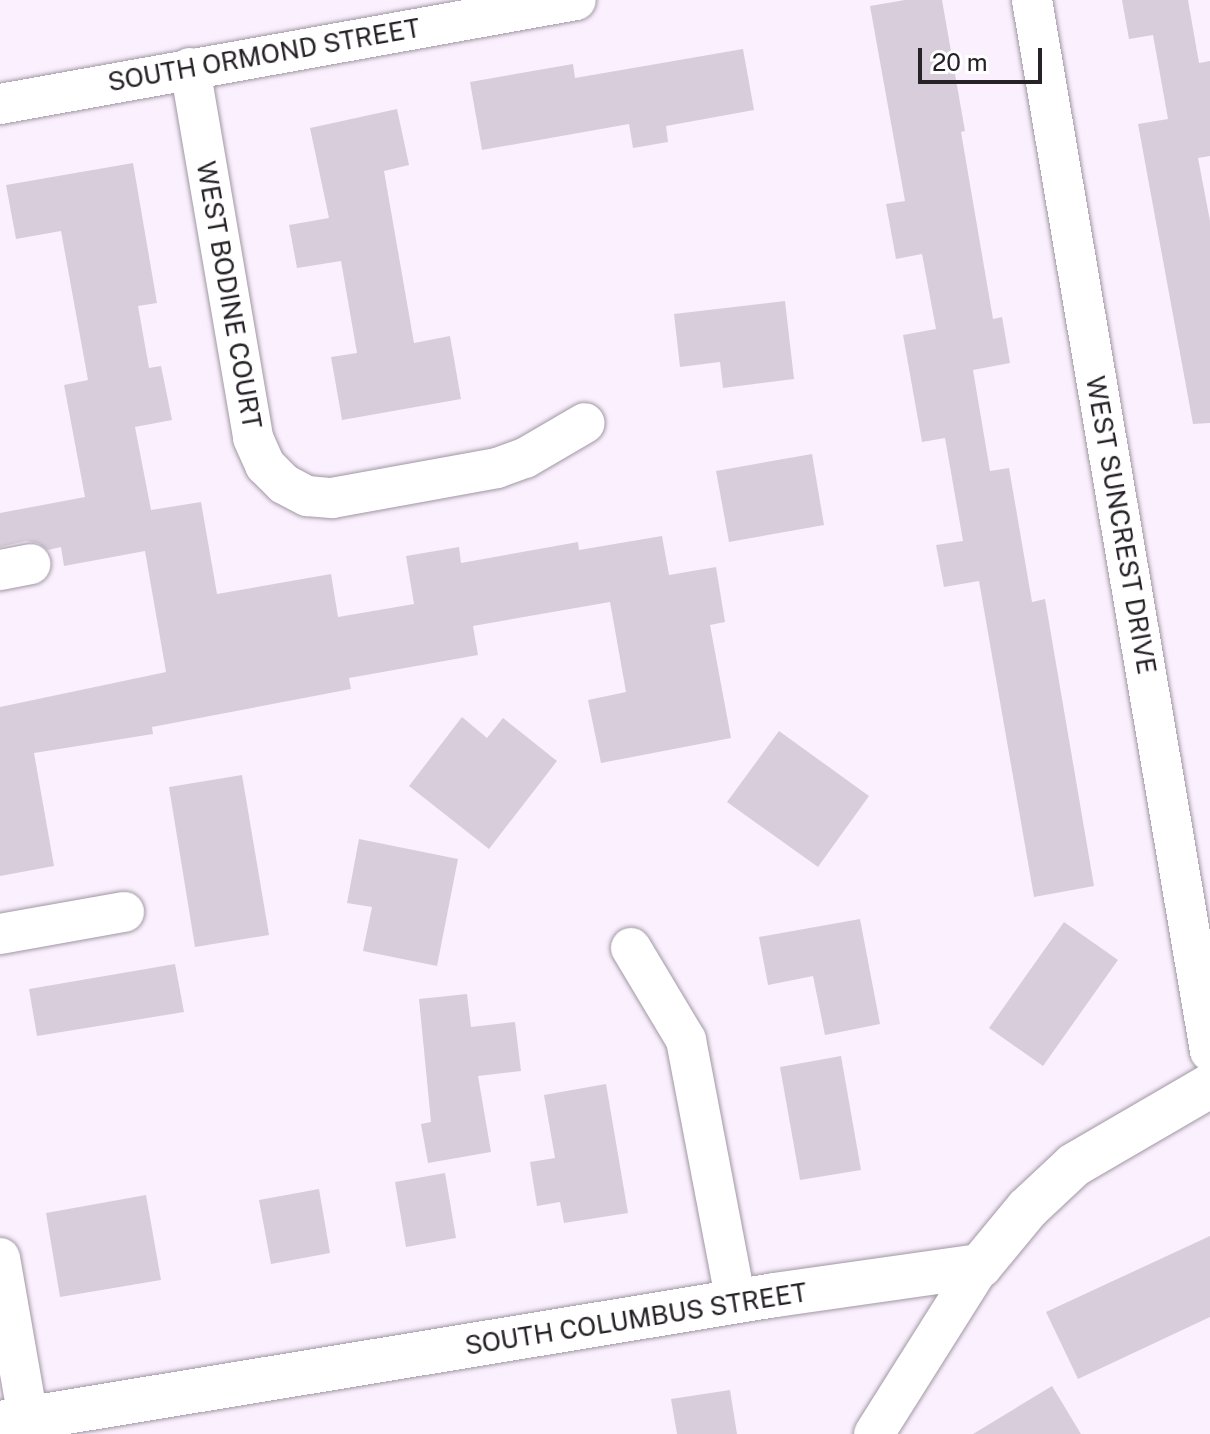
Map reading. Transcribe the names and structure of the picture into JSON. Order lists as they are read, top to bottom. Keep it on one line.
{"streets":{"street":["SOUTH ORMOND STREET","WEST BODINE COURT","WEST SUNCREST DRIVE","SOUTH COLUMBUS STREET"]},"crossings":[["SOUTH ORMOND STREET","WEST BODINE COURT"]],"scale_bar":"20 m"}
